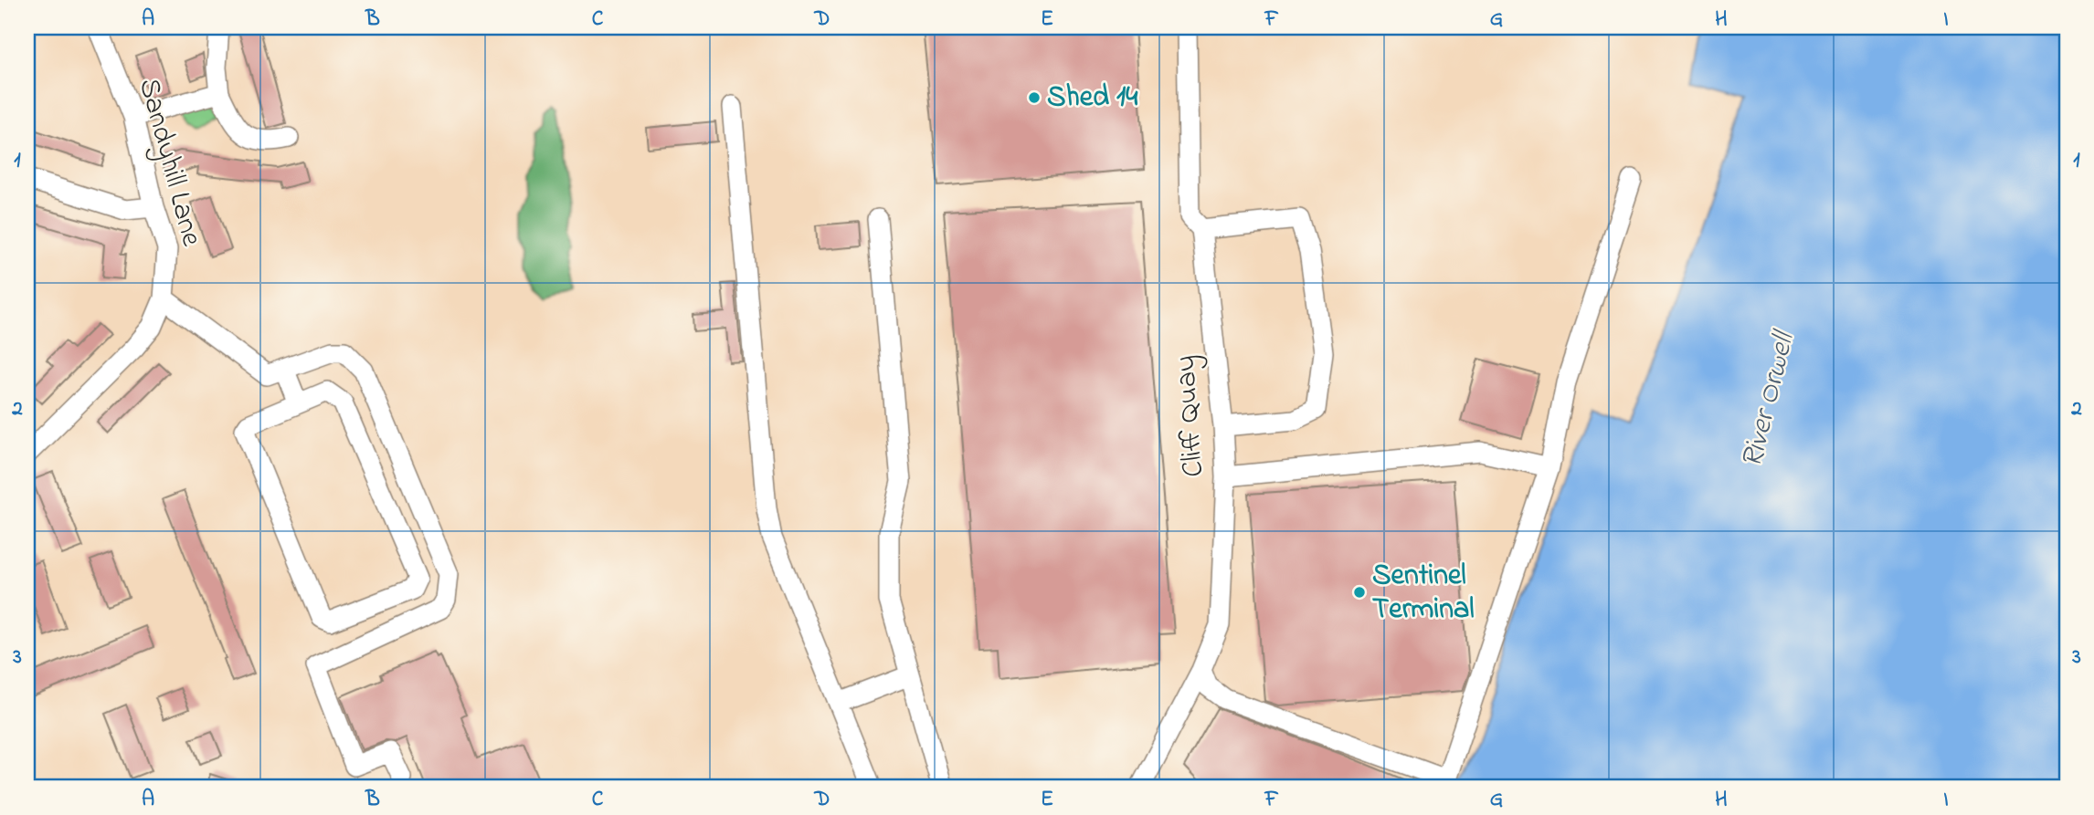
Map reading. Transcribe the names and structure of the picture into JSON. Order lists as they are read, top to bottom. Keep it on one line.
{"streets":{"street":["Sandyhill Lane","Cliff Quay"]},"water":["River Orwell"],"places":["Shed 14","Sentinel Terminal"],"grid":{"columns":["A","B","C","D","E","F","G","H","I"],"rows":["1","2","3"]}}
